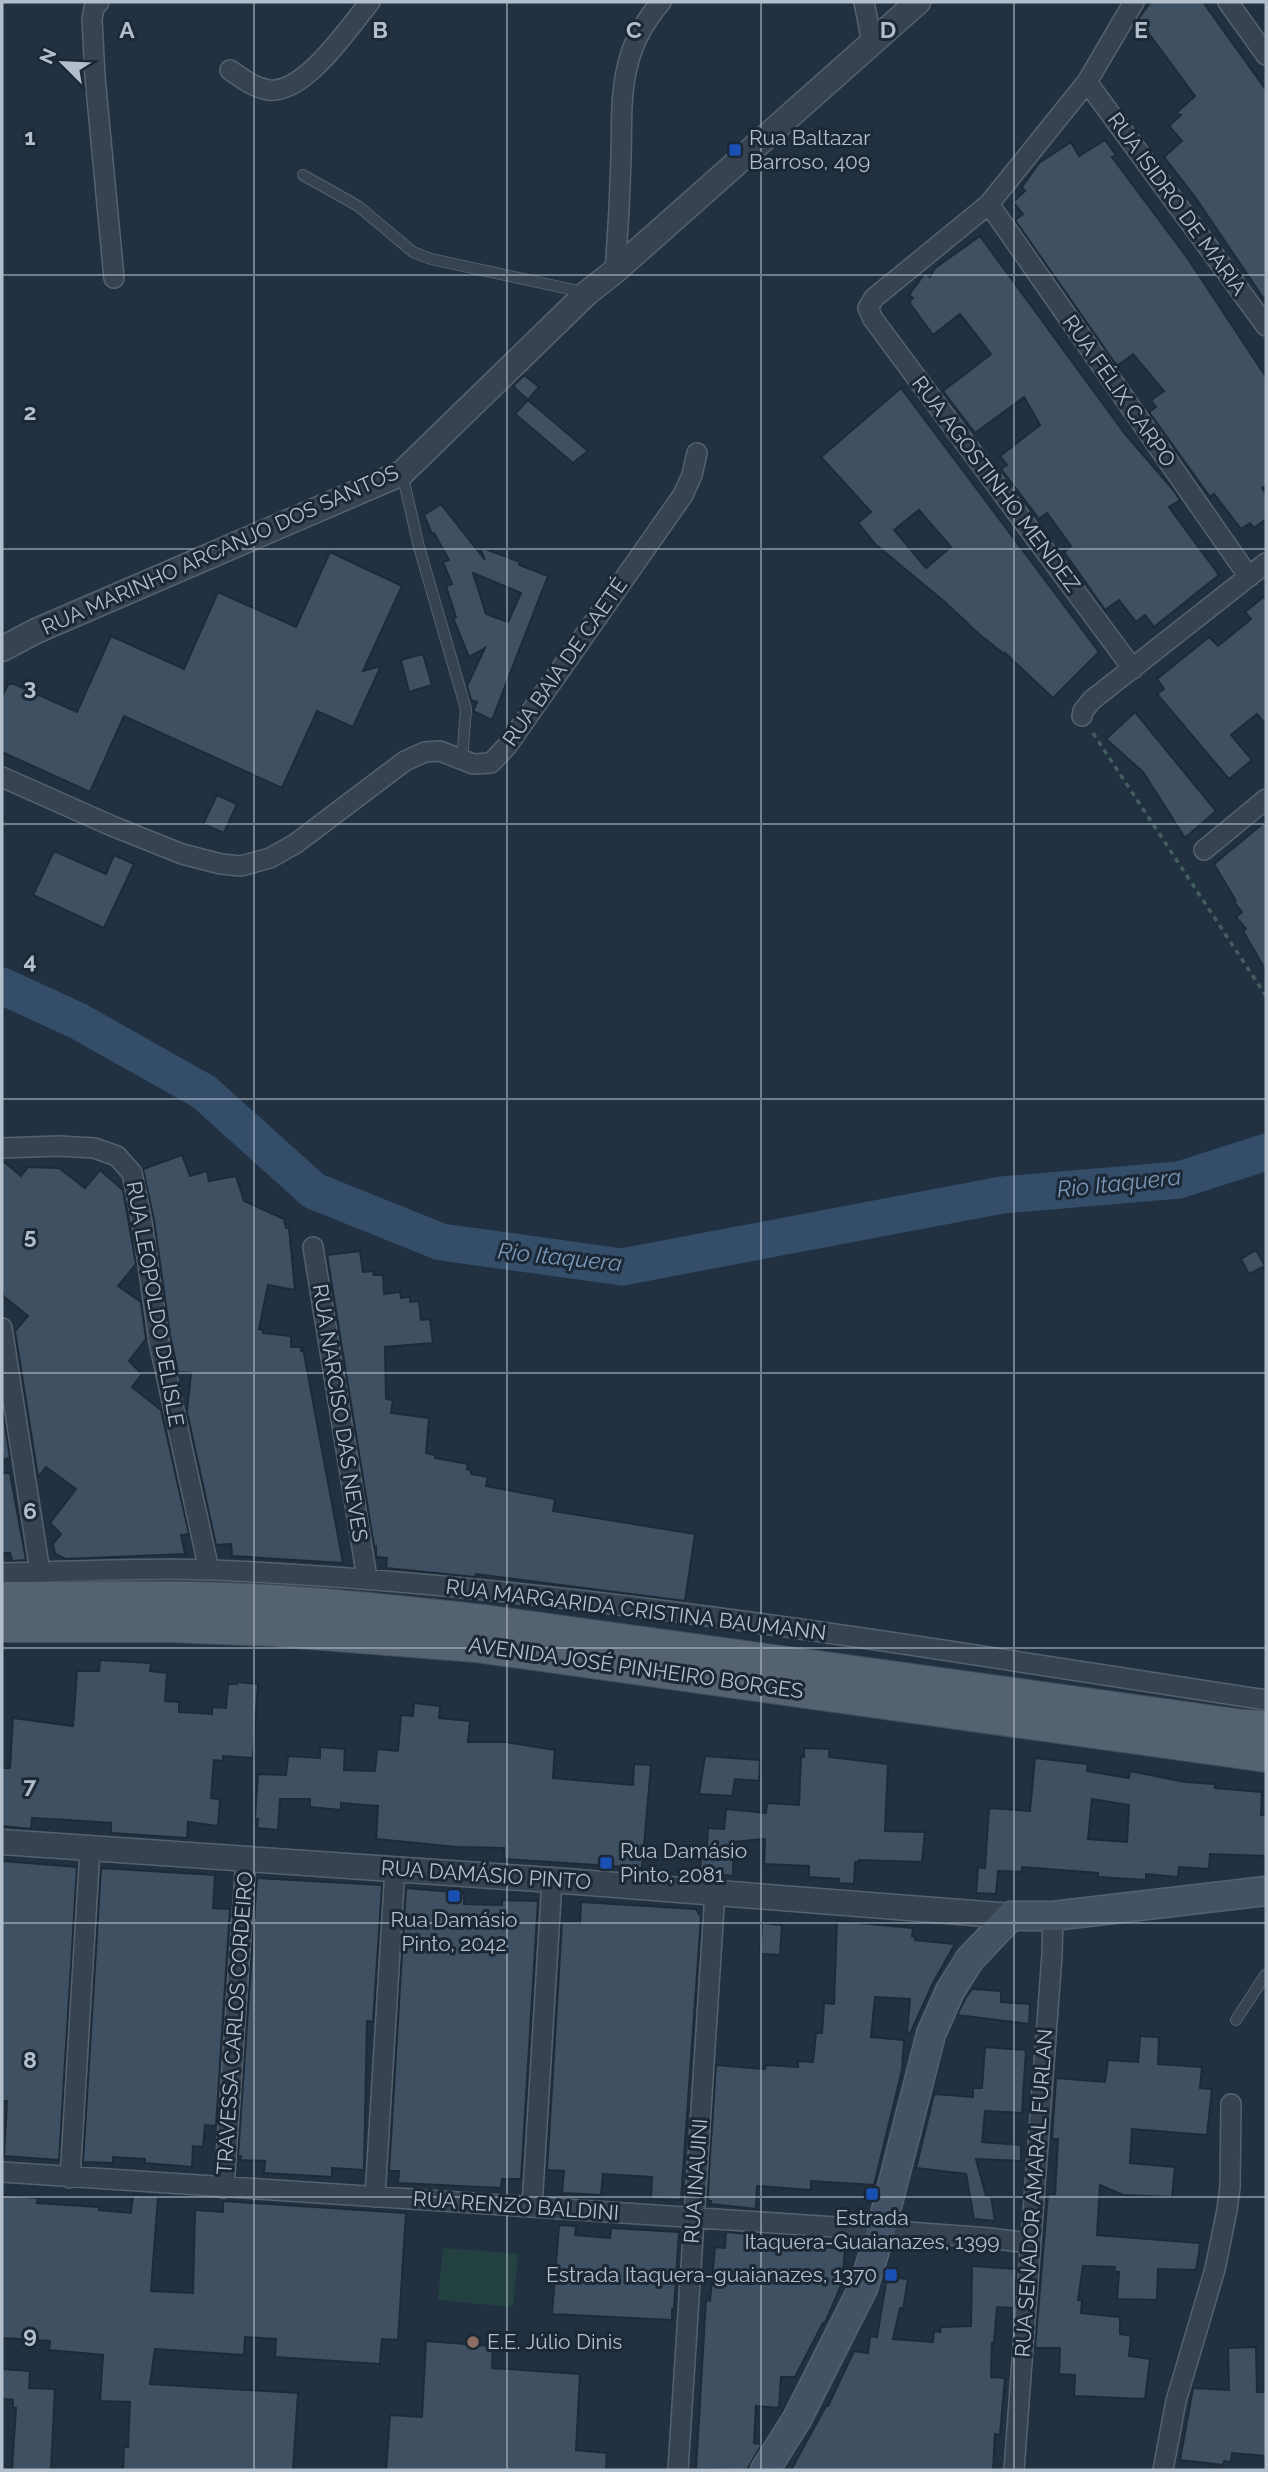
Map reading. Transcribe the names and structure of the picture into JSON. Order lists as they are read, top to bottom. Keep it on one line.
{"streets":{"main road":["AVENIDA JOSÉ PINHEIRO BORGES"],"street":["RUA ISIDRO DE MARIA","RUA FÉLIX CARPO","RUA AGOSTINHO MENDEZ","RUA MARINHO ARCANJO DOS SANTOS","RUA BAIA DE CAETÉ","RUA LEOPOLDO DELISLE","RUA NARCISO DAS NEVES","RUA MARGARIDA CRISTINA BAUMANN","RUA DAMÁSIO PINTO","TRAVESSA CARLOS CORDEIRO","RUA INAUINI","RUA SENADOR AMARAL FURLAN","RUA RENZO BALDINI"]},"crossings":[["RUA FÉLIX CARPO","RUA AGOSTINHO MENDEZ"],["RUA LEOPOLDO DELISLE","RUA MARGARIDA CRISTINA BAUMANN"],["RUA NARCISO DAS NEVES","RUA MARGARIDA CRISTINA BAUMANN"],["RUA DAMÁSIO PINTO","TRAVESSA CARLOS CORDEIRO"],["RUA DAMÁSIO PINTO","RUA INAUINI"],["TRAVESSA CARLOS CORDEIRO","RUA RENZO BALDINI"],["RUA INAUINI","RUA RENZO BALDINI"],["RUA SENADOR AMARAL FURLAN","RUA RENZO BALDINI"]],"water":["Rio Itaquera"],"places":{"transit":["Rua Baltazar Barroso, 409","Rua Damásio Pinto, 2081","Rua Damásio Pinto, 2042","Estrada Itaquera-Guaianazes, 1399","Estrada Itaquera-guaianazes, 1370"],"other":["E.E. Júlio Dinis"]},"north":"top left","grid":{"columns":["A","B","C","D","E"],"rows":["1","2","3","4","5","6","7","8","9"]}}
